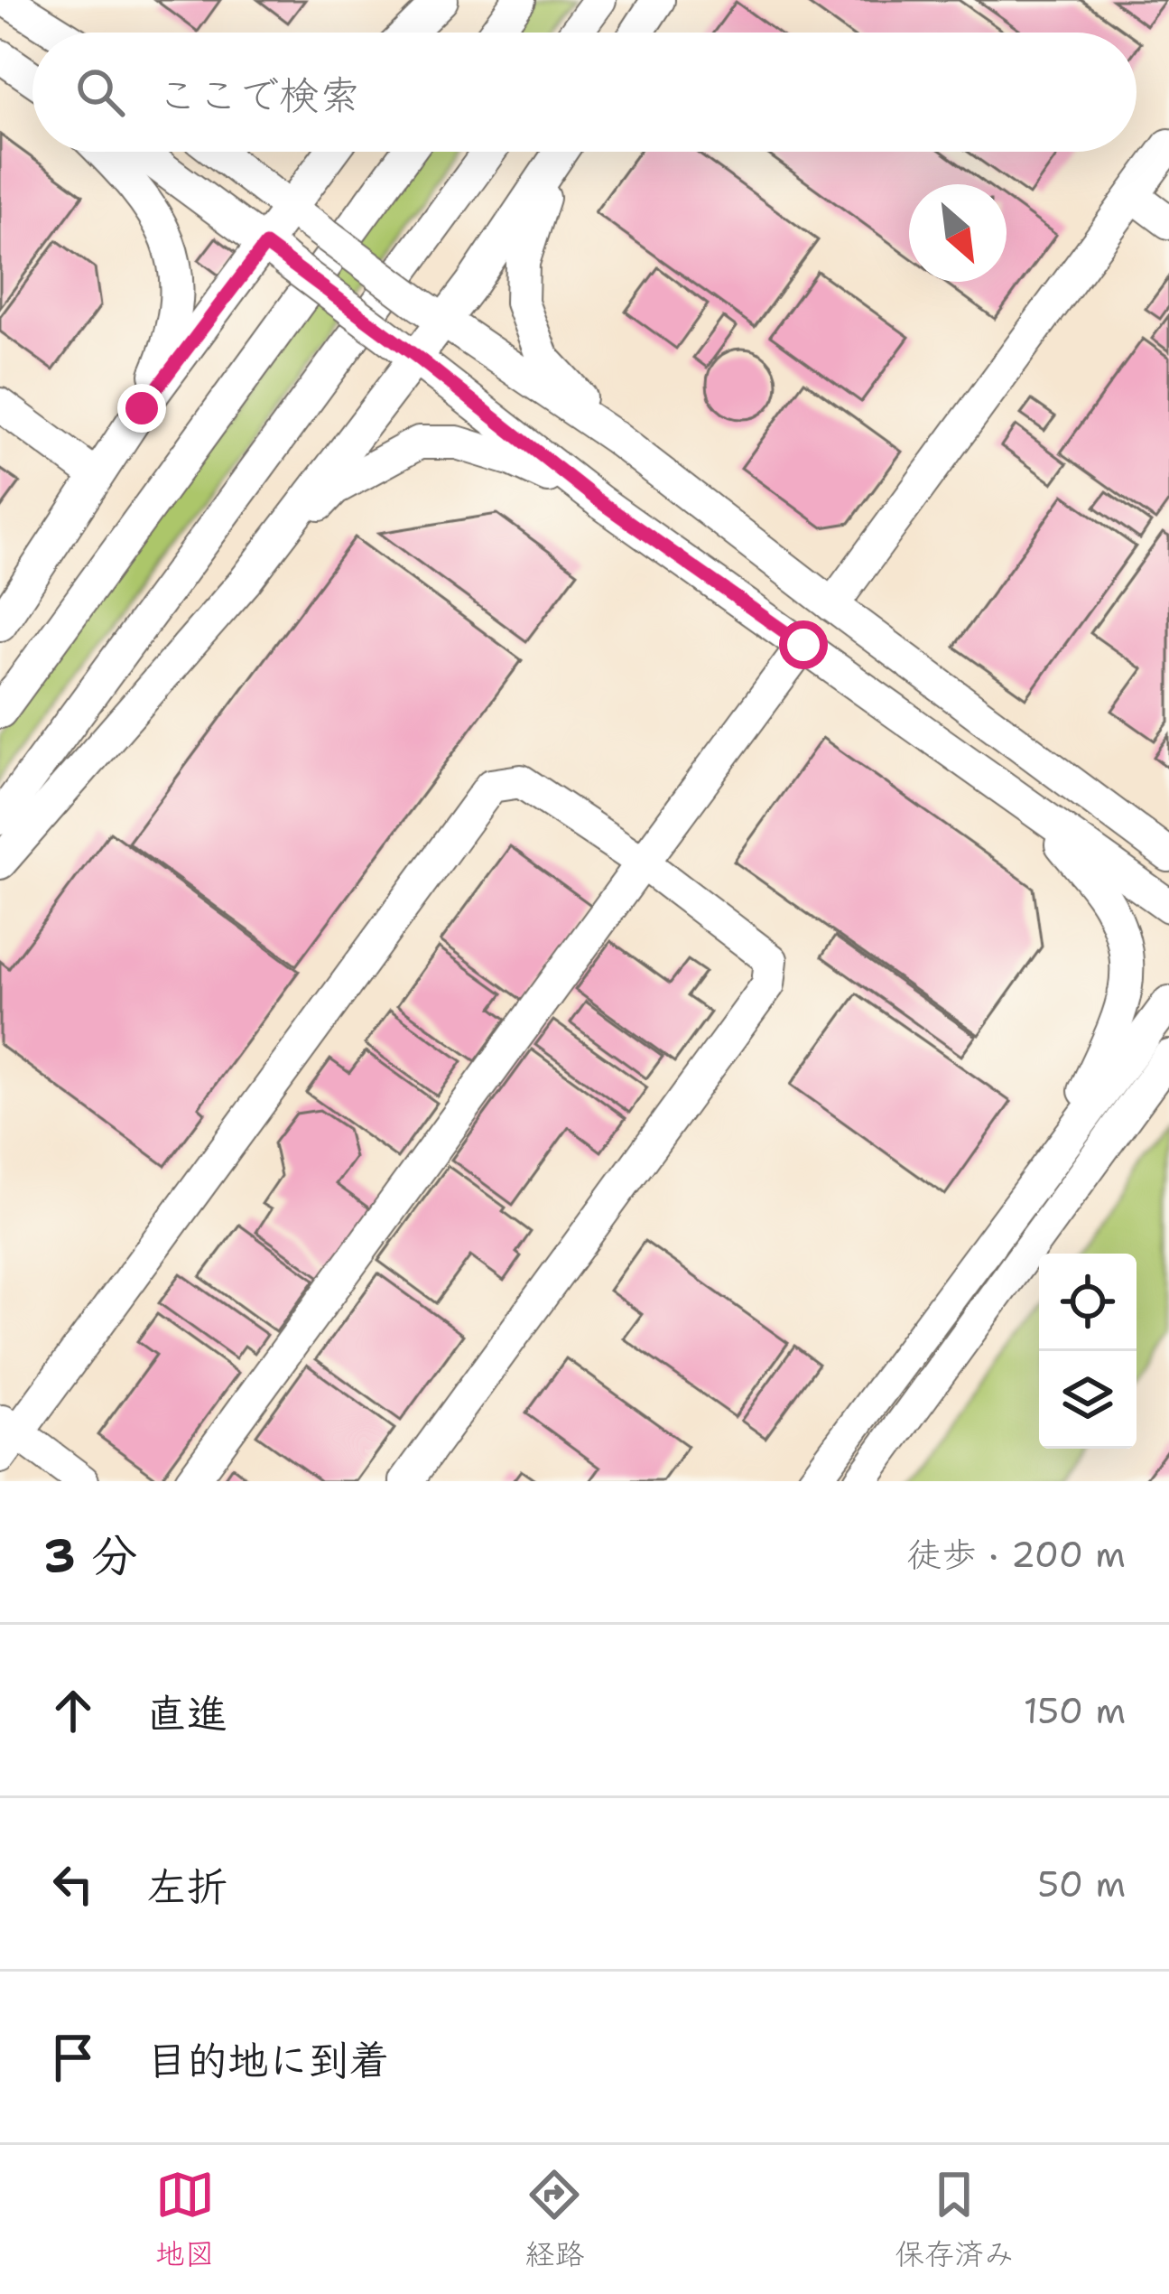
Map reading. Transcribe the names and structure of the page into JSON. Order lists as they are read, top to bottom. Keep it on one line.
{"north":"bottom right","page":{"search":"ここで検索","heading":["3 分","徒歩 · 200 m"],"list":[["直進","150 m"],["左折","50 m"],"目的地に到着"],"nav":["地図","経路","保存済み"]}}
